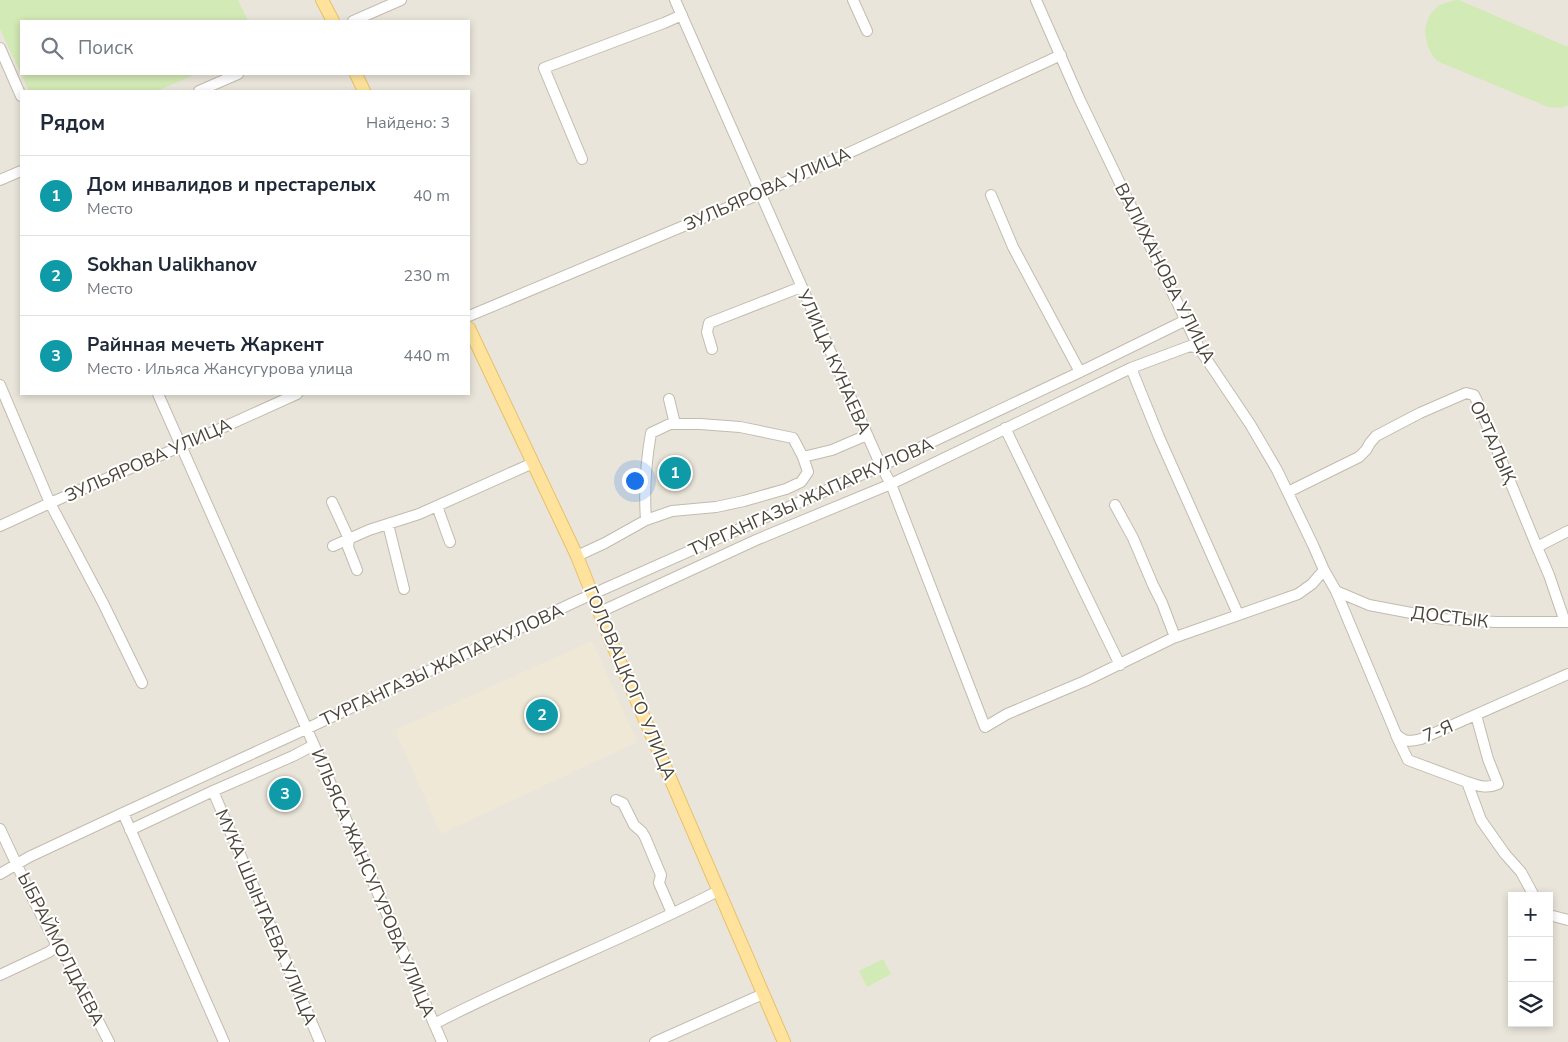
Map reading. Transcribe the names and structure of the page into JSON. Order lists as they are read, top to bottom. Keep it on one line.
{"streets":{"main road":["ГОЛОВАЦКОГО УЛИЦА"],"street":["ЗУЛЬЯРОВА УЛИЦА","ВАЛИХАНОВА УЛИЦА","УЛИЦА КУНАЕВА","ОРТАЛЫҚ","ТУРГАНГАЗЫ ЖАПАРКУЛОВА","ДОСТЫК","7-Я","ИЛЬЯСА ЖАНСУГУРОВА УЛИЦА","МУКА ШЫНТАЕВА УЛИЦА","ЫБРАЙМОЛДАЕВА"]},"crossings":[["ЗУЛЬЯРОВА УЛИЦА","ВАЛИХАНОВА УЛИЦА"],["ЗУЛЬЯРОВА УЛИЦА","УЛИЦА КУНАЕВА"],["ЗУЛЬЯРОВА УЛИЦА","ИЛЬЯСА ЖАНСУГУРОВА УЛИЦА"],["ВАЛИХАНОВА УЛИЦА","ОРТАЛЫҚ"],["ВАЛИХАНОВА УЛИЦА","ТУРГАНГАЗЫ ЖАПАРКУЛОВА"],["ВАЛИХАНОВА УЛИЦА","ДОСТЫК"],["ВАЛИХАНОВА УЛИЦА","7-Я"],["УЛИЦА КУНАЕВА","ТУРГАНГАЗЫ ЖАПАРКУЛОВА"],["ТУРГАНГАЗЫ ЖАПАРКУЛОВА","ГОЛОВАЦКОГО УЛИЦА"],["ТУРГАНГАЗЫ ЖАПАРКУЛОВА","ИЛЬЯСА ЖАНСУГУРОВА УЛИЦА"],["ТУРГАНГАЗЫ ЖАПАРКУЛОВА","ЫБРАЙМОЛДАЕВА"],["ДОСТЫК","7-Я"]],"page":{"search":"Поиск","heading":["Рядом","Найдено: 3"],"list":[{"mark":"1","name":"Дом инвалидов и престарелых","note":"Место","value":"40 m"},{"mark":"2","name":"Sokhan Ualikhanov","note":"Место","value":"230 m"},{"mark":"3","name":"Райнная мечеть Жаркент","note":"Место · Ильяса Жансугурова улица","value":"440 m"}],"pins":["1","2","3"],"map_buttons":["+","−"]}}
